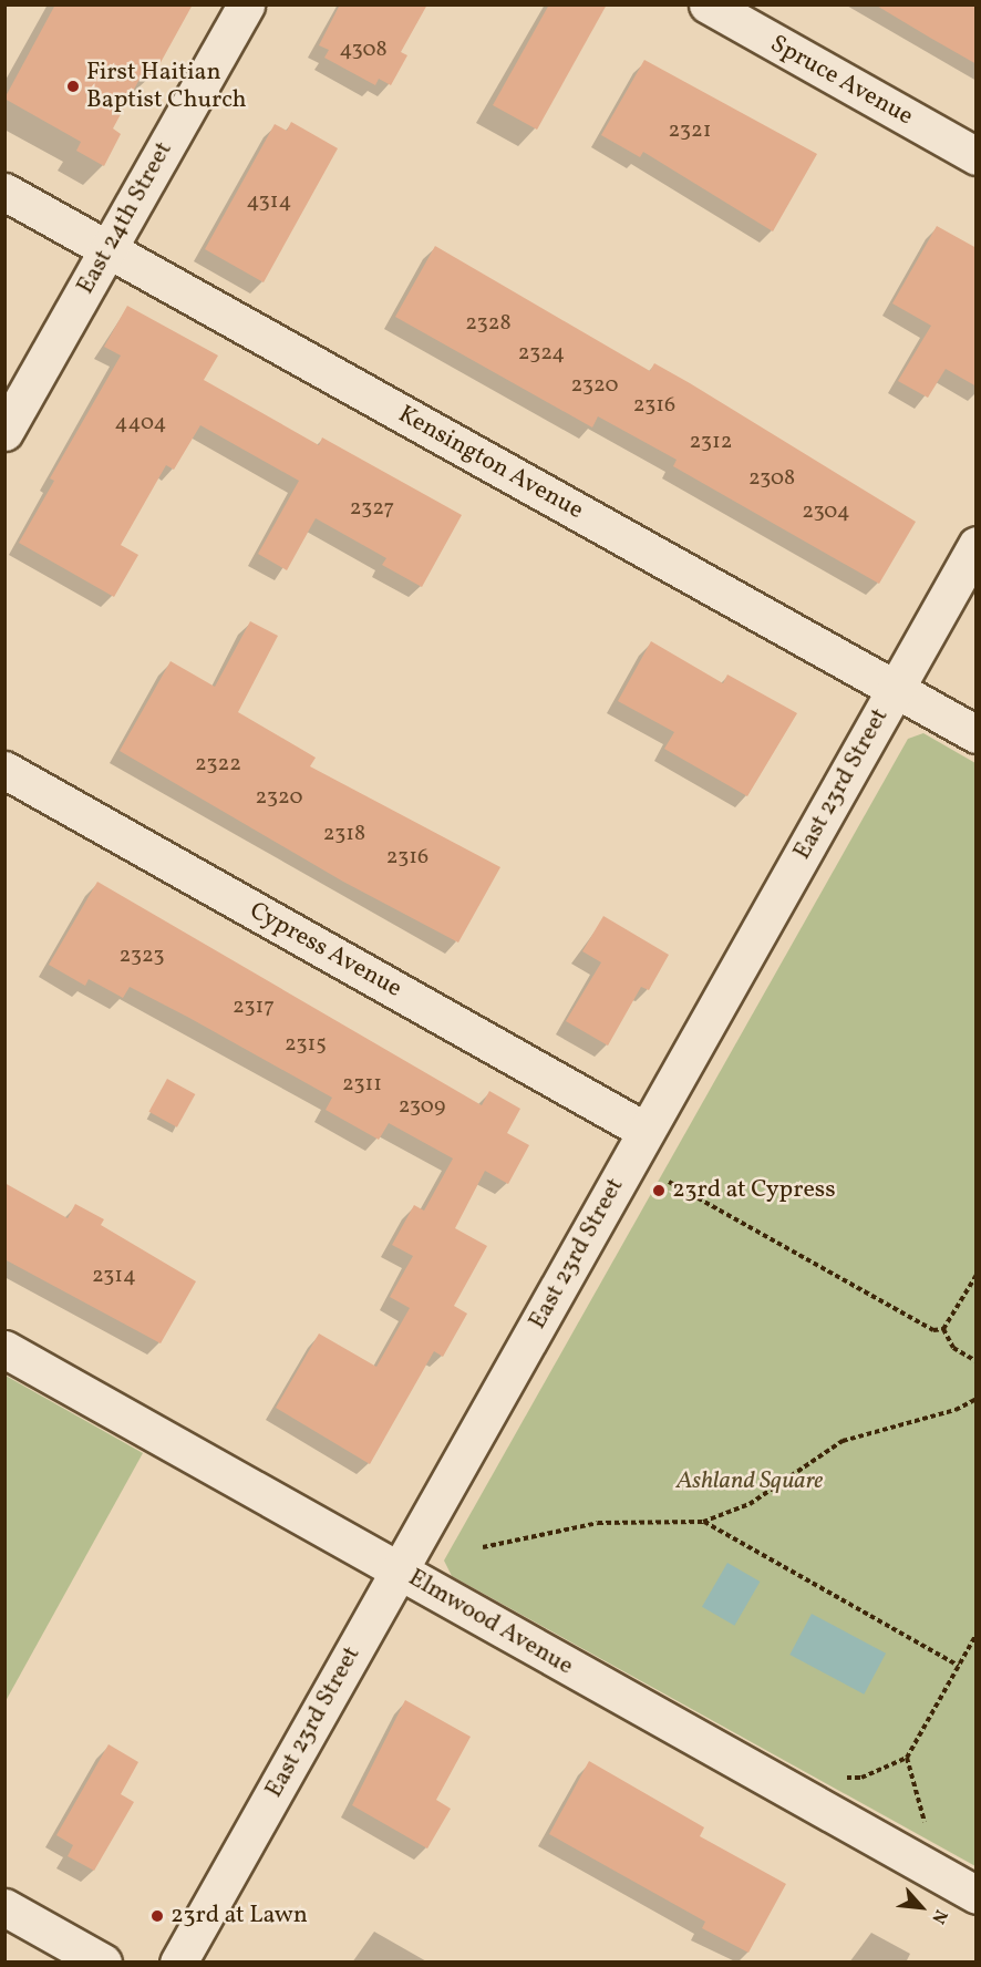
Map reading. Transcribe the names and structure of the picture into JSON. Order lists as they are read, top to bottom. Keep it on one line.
{"streets":{"street":["Spruce Avenue","East 24th Street","Kensington Avenue","East 23rd Street","Cypress Avenue","Elmwood Avenue"]},"crossings":[["East 24th Street","Kensington Avenue"],["Kensington Avenue","East 23rd Street"],["East 23rd Street","Cypress Avenue"],["East 23rd Street","Elmwood Avenue"]],"parks":["Ashland Square"],"places":["First Haitian Baptist Church","23rd at Cypress","23rd at Lawn"],"house_numbers":["4308","2321","4314","2328","2324","2320","2316","4404","2312","2308","2327","2304","2322","2320","2318","2316","2323","2317","2315","2311","2309","2314"],"north":"bottom right"}
